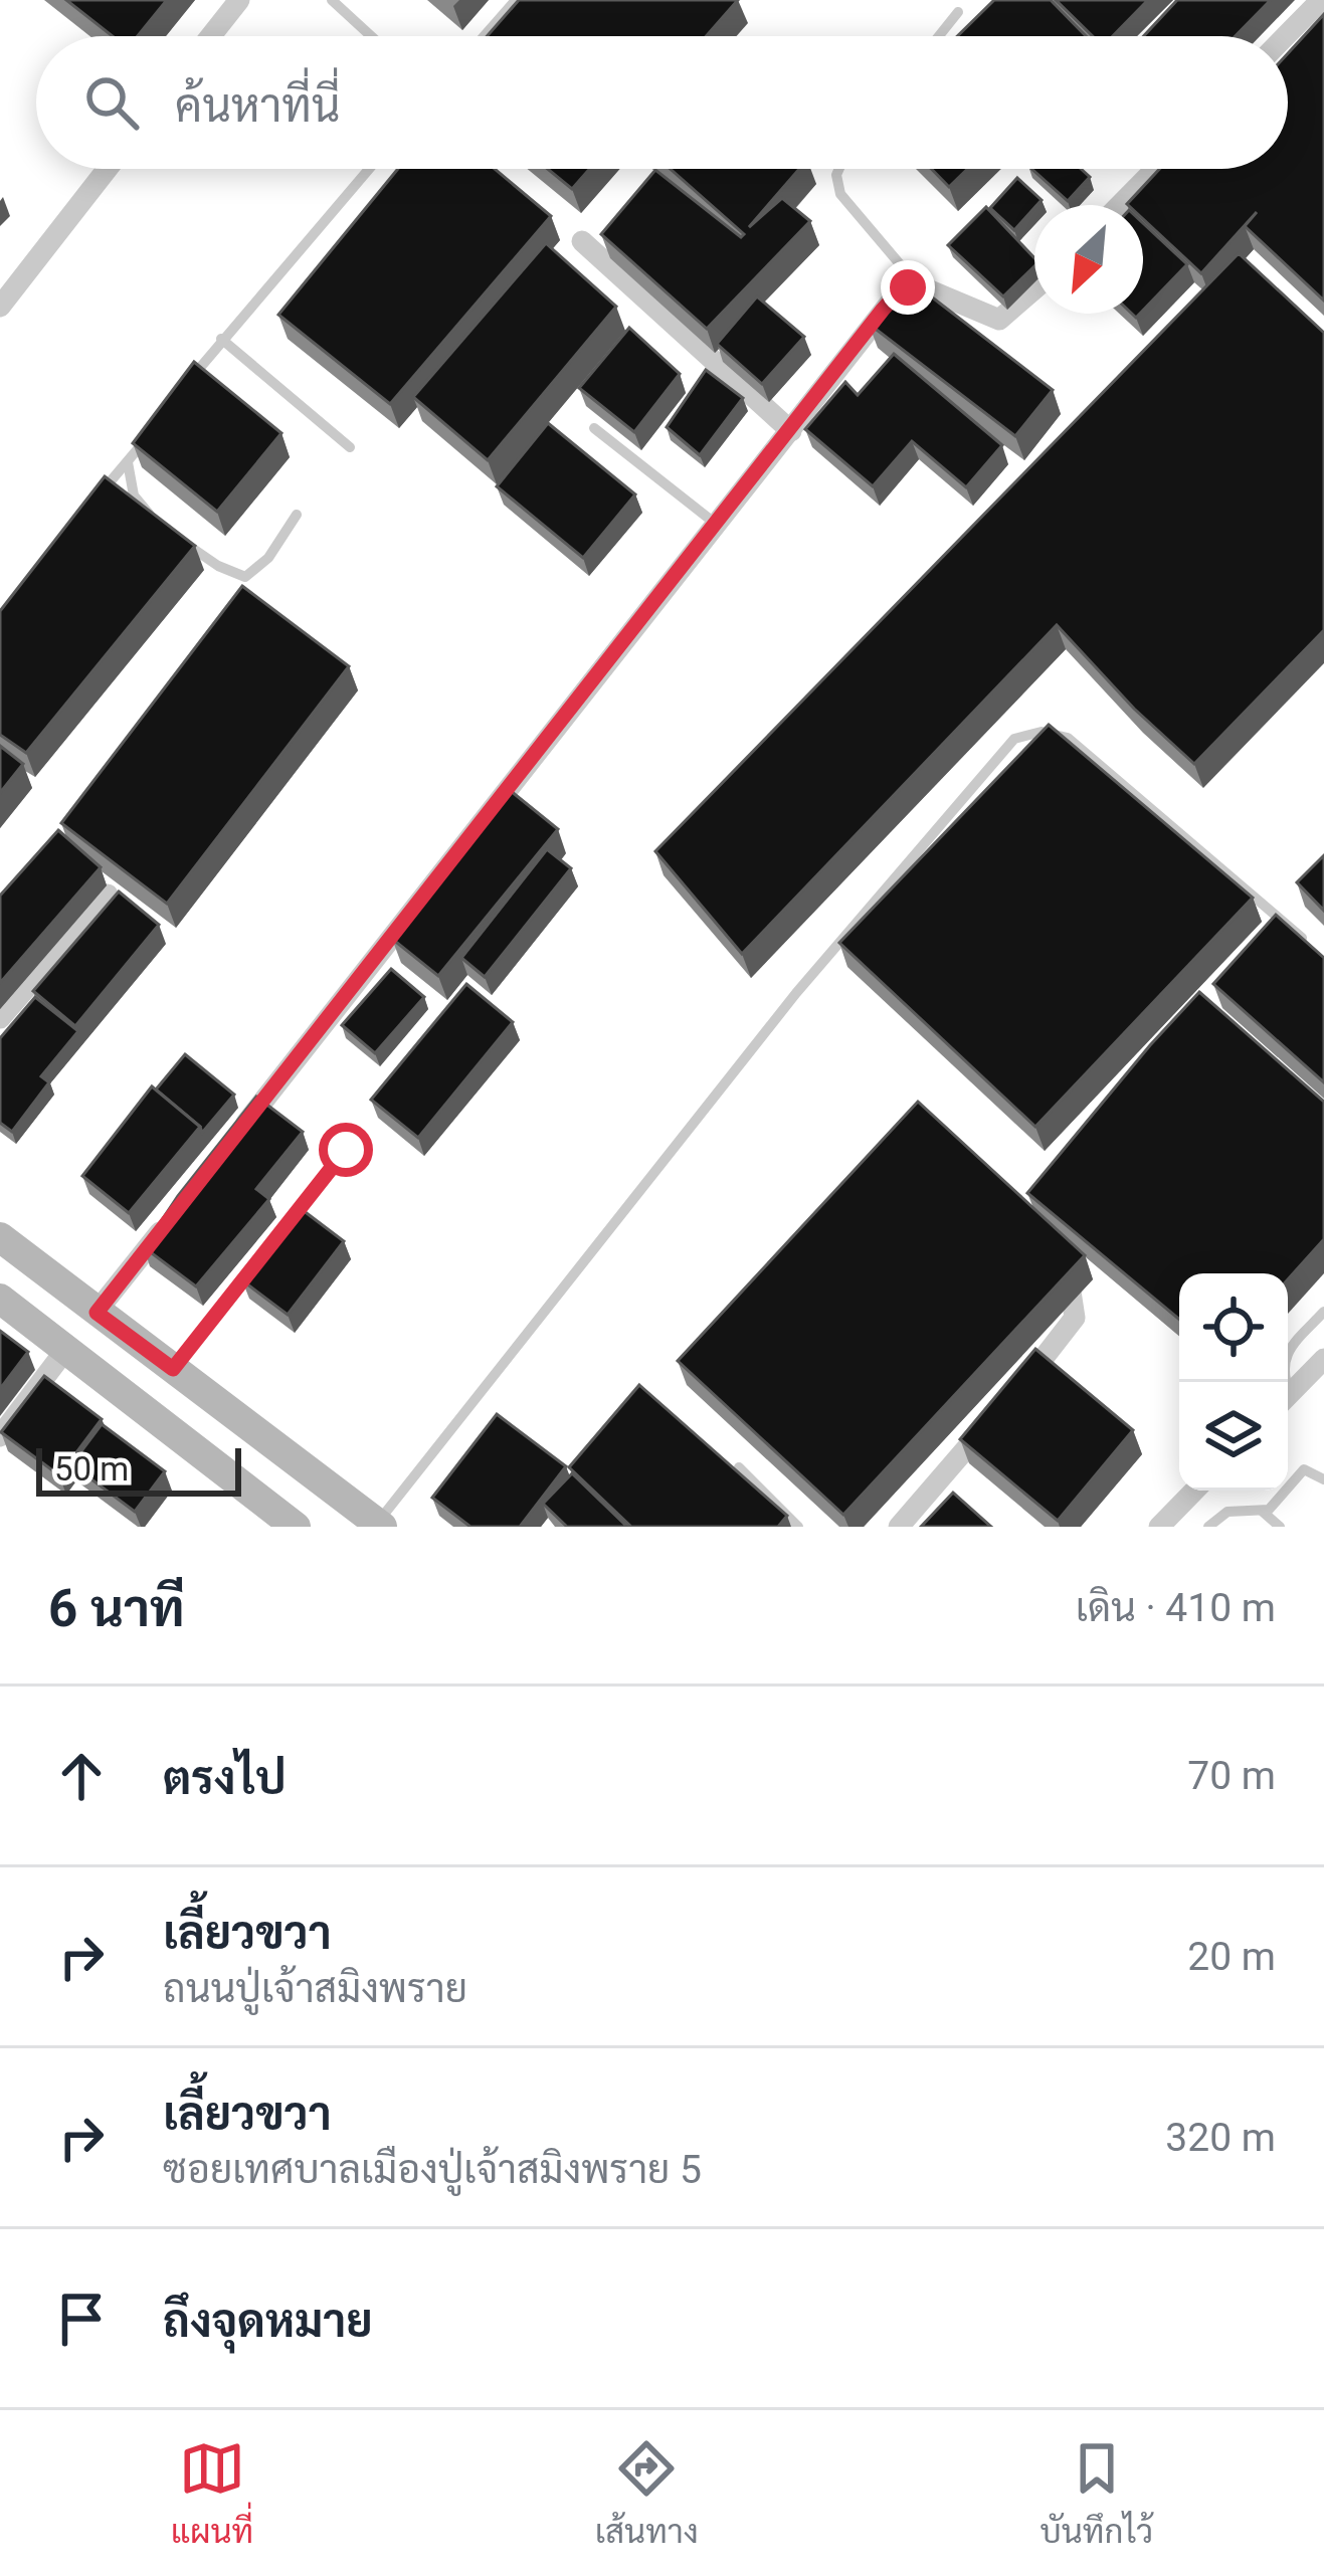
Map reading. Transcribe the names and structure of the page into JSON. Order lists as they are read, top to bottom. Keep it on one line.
{"scale_bar":"50 m","north":"bottom left","page":{"search":"ค้นหาที่นี่","scale":"50 m","heading":["6 นาที","เดิน · 410 m"],"list":[["ตรงไป","70 m"],["เลี้ยวขวา","ถนนปู่เจ้าสมิงพราย","20 m"],["เลี้ยวขวา","ซอยเทศบาลเมืองปู่เจ้าสมิงพราย 5","320 m"],"ถึงจุดหมาย"],"nav":["แผนที่","เส้นทาง","บันทึกไว้"]}}
